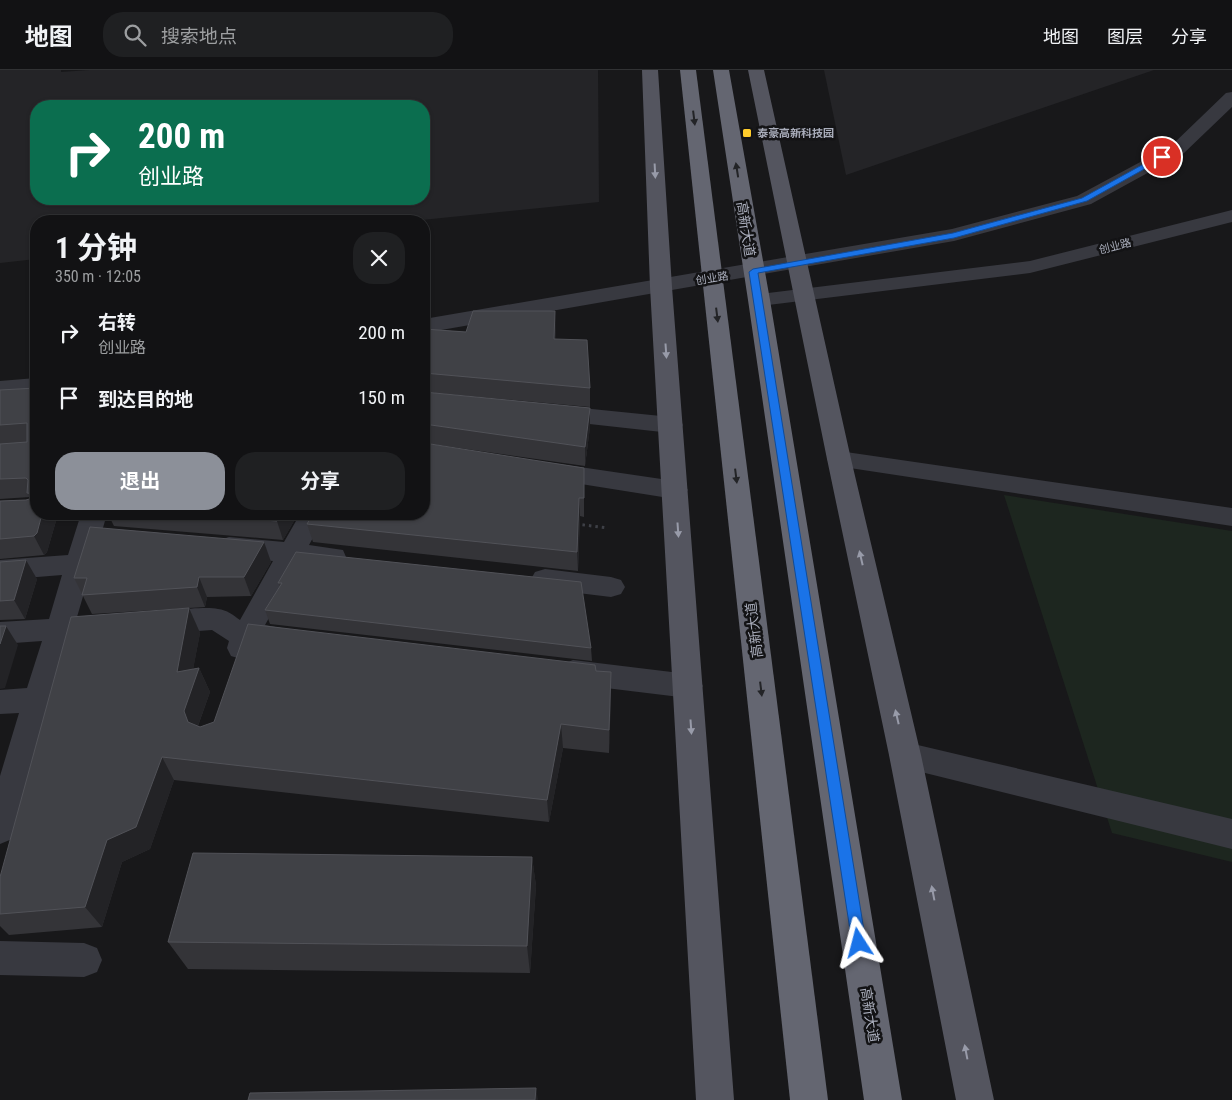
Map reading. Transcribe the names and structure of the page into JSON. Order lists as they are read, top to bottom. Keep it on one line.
{"streets":{"highway":["高新大道"],"street":["创业路"]},"crossings":[["高新大道","创业路"]],"places":{"transit":["泰豪高新科技园"]},"page":{"header":"地图","search":"搜索地点","nav":["地图","图层","分享"],"turn":["200 m","创业路"],"heading":["1 分钟","350 m · 12:05"],"list":[{"name":"右转","note":"创业路","value":"200 m"},{"name":"到达目的地","value":"150 m"}],"buttons":["退出","分享"]}}
